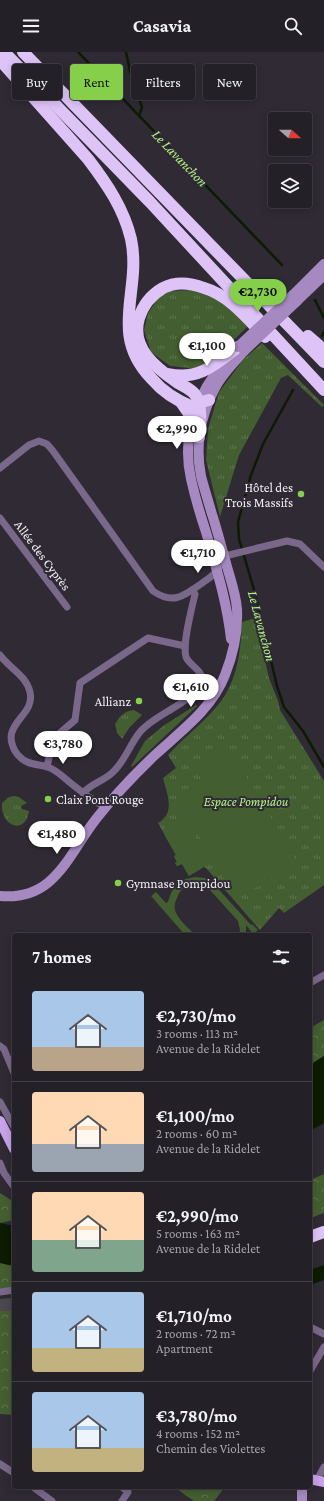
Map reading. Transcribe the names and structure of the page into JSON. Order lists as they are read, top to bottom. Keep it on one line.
{"streets":{"street":["Allée des Cyprès"]},"water":["Le Lavanchon"],"parks":["Espace Pompidou"],"places":["Hôtel des Trois Massifs","Allianz","Claix Pont Rouge","Gymnase Pompidou"],"north":"right","page":{"header":"Casavia","chip":["Buy","Rent","Filters","New"],"price":["€2,730","€1,100","€2,990","€1,710","€1,610","€3,780","€1,480"],"heading":"7 homes","list":[{"name":"€2,730/mo","note":"3 rooms · 113 m² · Avenue de la Ridelet"},{"name":"€1,100/mo","note":"2 rooms · 60 m² · Avenue de la Ridelet"},{"name":"€2,990/mo","note":"5 rooms · 163 m² · Avenue de la Ridelet"},{"name":"€1,710/mo","note":"2 rooms · 72 m² · Apartment"},{"name":"€3,780/mo","note":"4 rooms · 152 m² · Chemin des Violettes"}]}}
